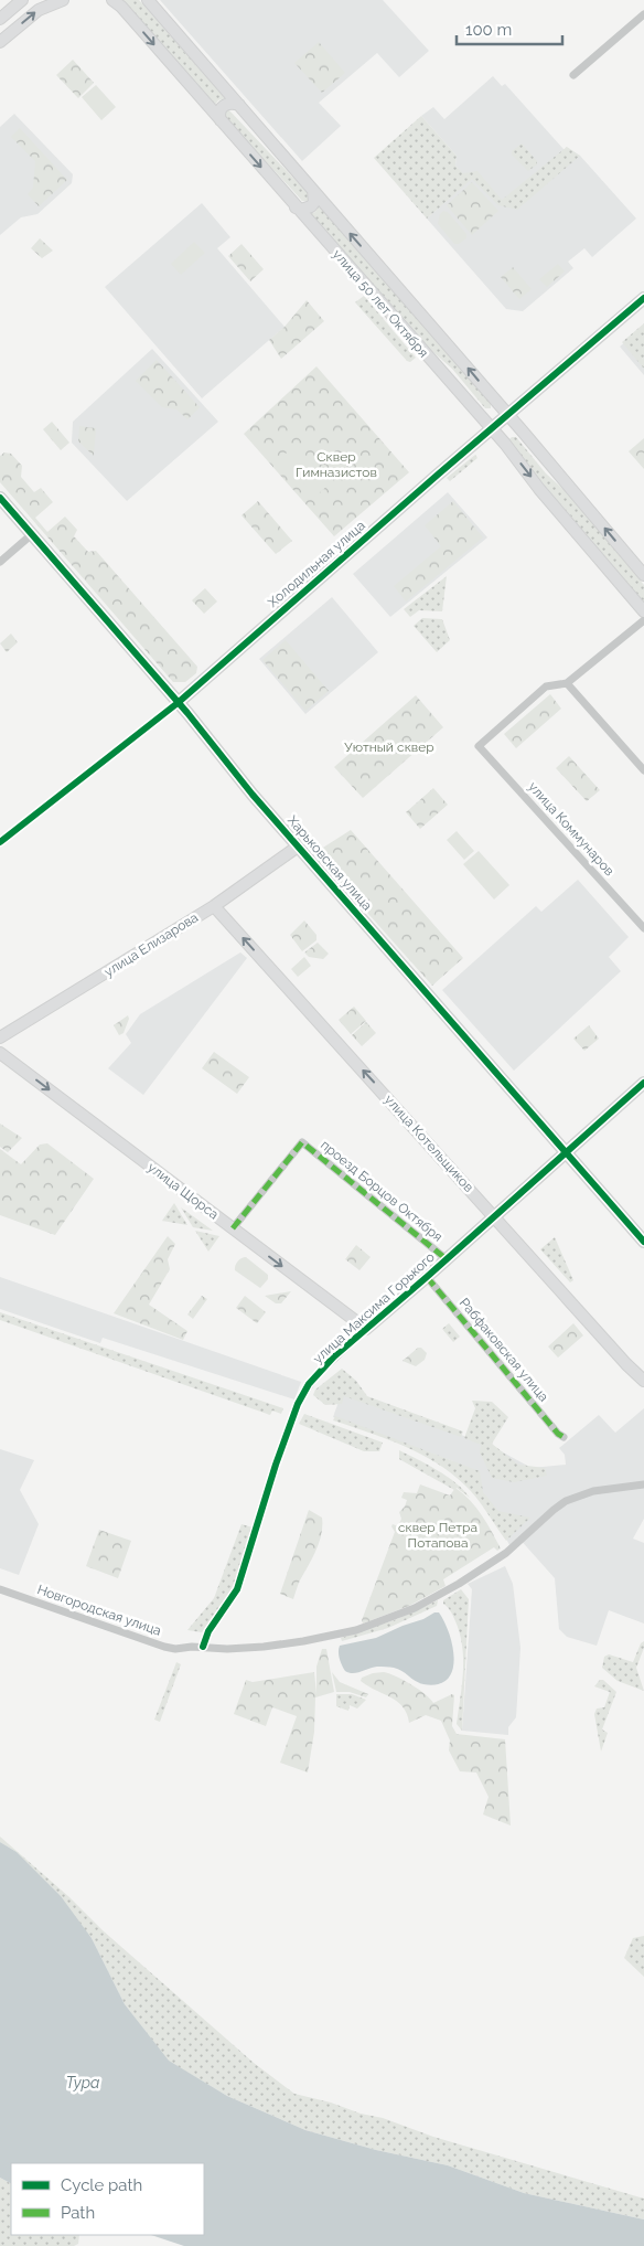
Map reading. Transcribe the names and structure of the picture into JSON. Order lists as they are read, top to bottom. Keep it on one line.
{"streets":{"street":["улица 50 лет Октября","Холодильная улица","улица Коммунаров","Харьковская улица","улица Елизарова","улица Котельщиков","улица Щорса","проезд Борцов Октября","улица Максима Горького","Рабфаковская улица","Новгородская улица"]},"crossings":[["улица 50 лет Октября","Холодильная улица"],["Холодильная улица","Харьковская улица"],["Харьковская улица","улица Елизарова"],["Харьковская улица","улица Максима Горького"],["улица Елизарова","улица Котельщиков"],["улица Котельщиков","улица Максима Горького"],["улица Щорса","проезд Борцов Октября"],["улица Щорса","улица Максима Горького"],["проезд Борцов Октября","улица Максима Горького"],["улица Максима Горького","Рабфаковская улица"],["улица Максима Горького","Новгородская улица"]],"one_way":["улица Котельщиков","улица Щорса"],"water":["Тура"],"parks":["Сквер Гимназистов","Уютный сквер","сквер Петра Потапова"],"legend":["Cycle path","Path"],"scale_bar":"100 m"}
